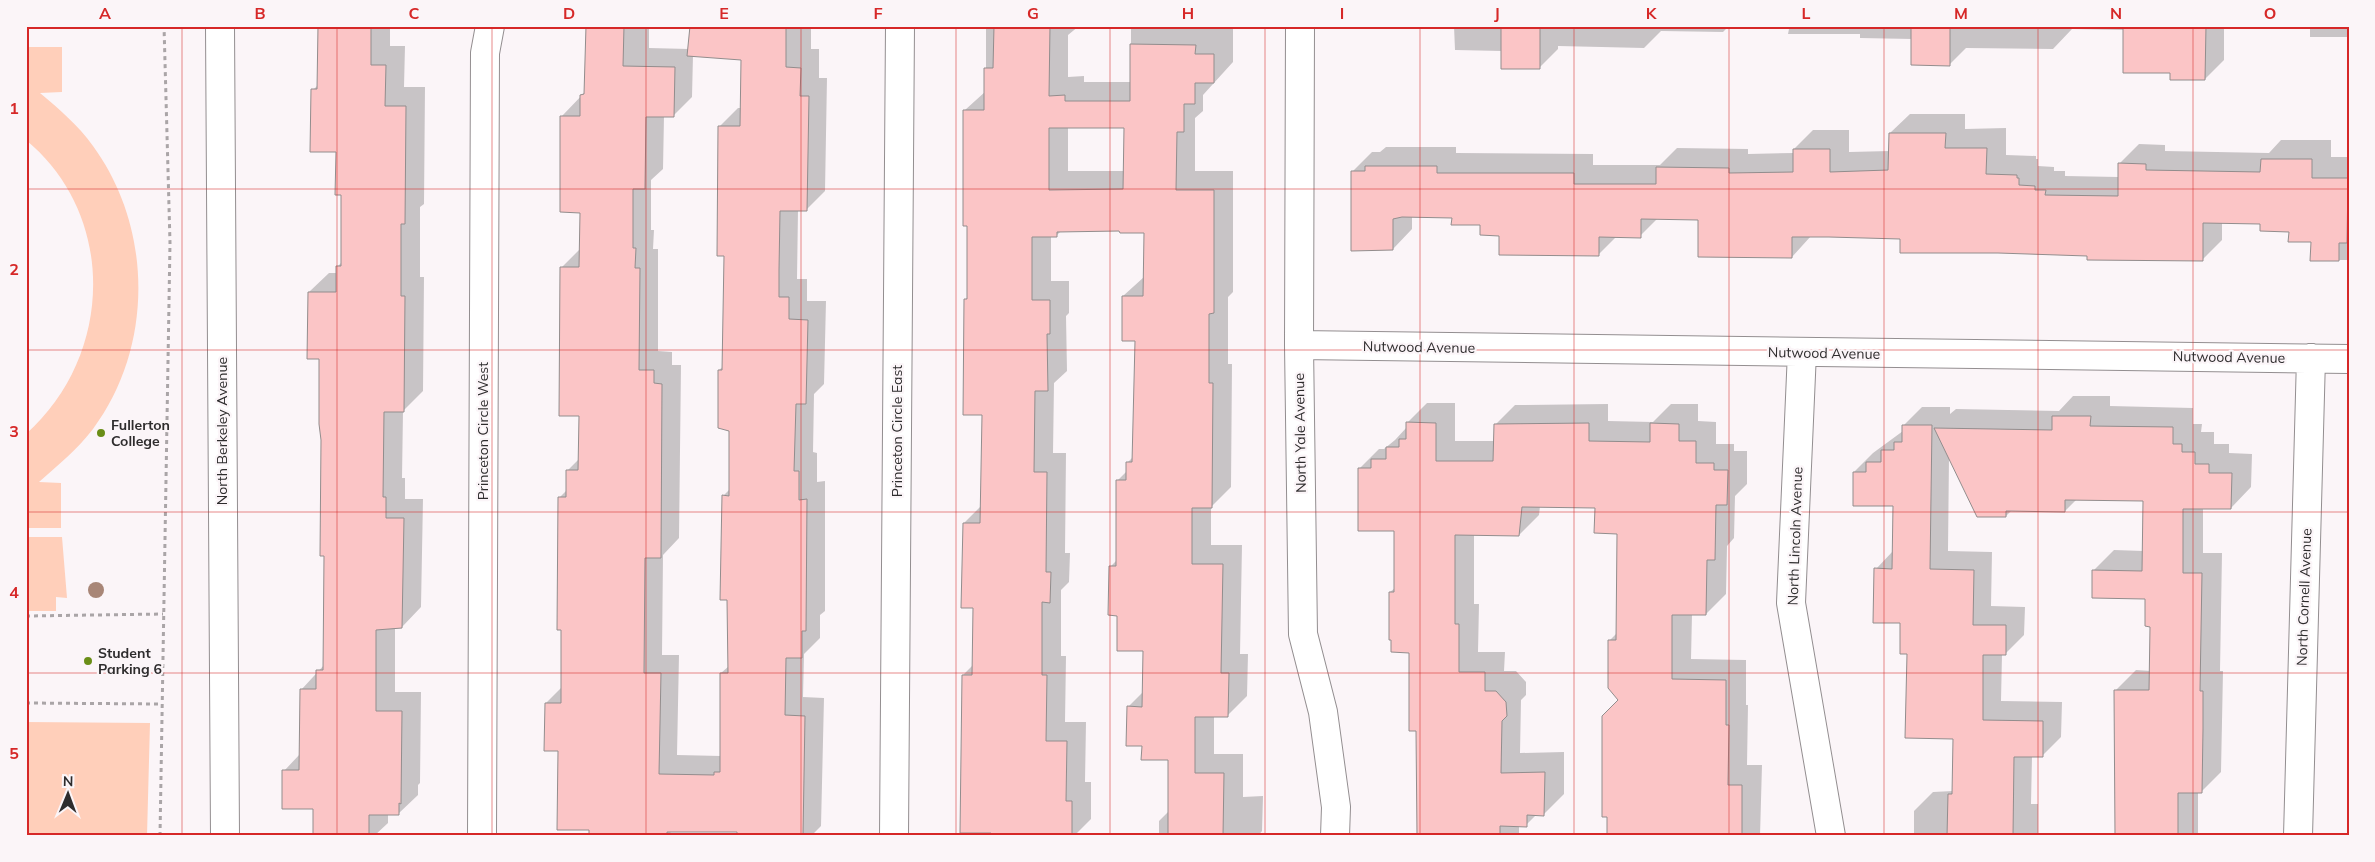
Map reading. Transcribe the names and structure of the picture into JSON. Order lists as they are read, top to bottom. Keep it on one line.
{"streets":{"street":["Nutwood Avenue","North Berkeley Avenue","Princeton Circle West","Princeton Circle East","North Yale Avenue","North Lincoln Avenue","North Cornell Avenue"]},"crossings":[["Nutwood Avenue","North Yale Avenue"],["Nutwood Avenue","North Lincoln Avenue"],["Nutwood Avenue","North Cornell Avenue"]],"places":["Fullerton College","Student Parking 6"],"north":"top","grid":{"columns":["A","B","C","D","E","F","G","H","I","J","K","L","M","N","O"],"rows":["1","2","3","4","5"]}}
